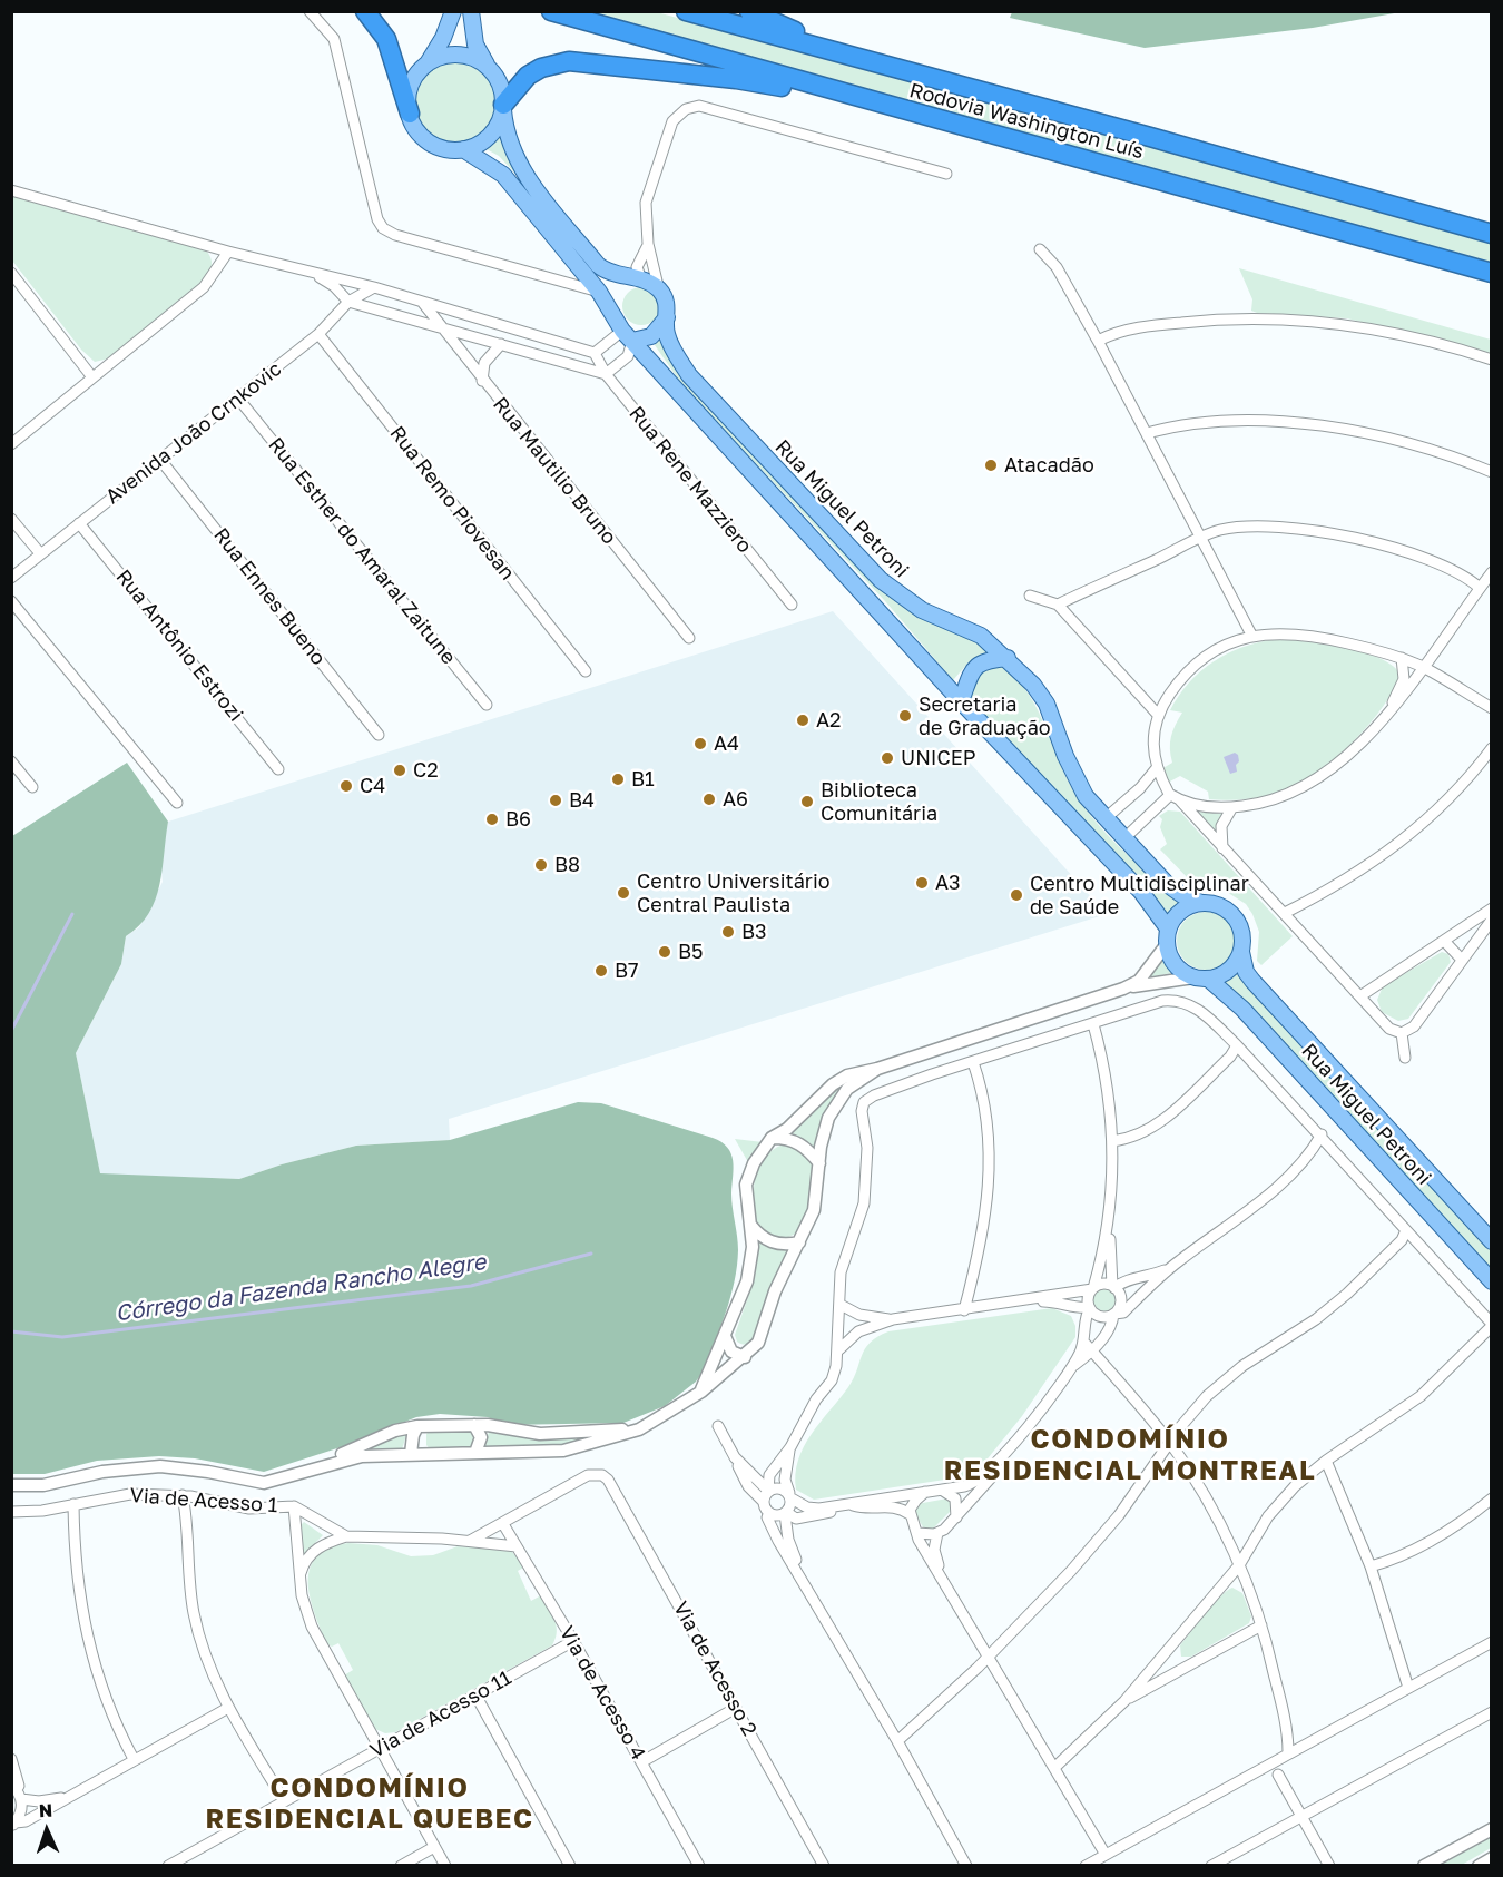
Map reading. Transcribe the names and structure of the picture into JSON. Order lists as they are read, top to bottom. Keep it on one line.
{"streets":{"highway":["Rodovia Washington Luís"],"main road":["Rua Miguel Petroni"],"street":["Avenida João Crnkovic","Rua Mautilio Bruno","Rua Rene Mazziero","Rua Remo Piovesan","Rua Esther do Amaral Zaitune","Rua Ennes Bueno","Rua Antônio Estrozi","Via de Acesso 1","Via de Acesso 2","Via de Acesso 4","Via de Acesso 11"]},"crossings":[["Avenida João Crnkovic","Rua Remo Piovesan"],["Avenida João Crnkovic","Rua Esther do Amaral Zaitune"],["Avenida João Crnkovic","Rua Ennes Bueno"],["Avenida João Crnkovic","Rua Antônio Estrozi"],["Via de Acesso 1","Via de Acesso 2"],["Via de Acesso 1","Via de Acesso 4"],["Via de Acesso 4","Via de Acesso 11"]],"districts":["CONDOMÍNIO RESIDENCIAL MONTREAL","CONDOMÍNIO RESIDENCIAL QUEBEC"],"water":["Córrego da Fazenda Rancho Alegre"],"places":["Atacadão","Secretaria de Graduação","A2","A4","UNICEP","C2","B1","C4","A6","B4","Biblioteca Comunitária","B6","B8","A3","Centro Universitário Central Paulista","Centro Multidisciplinar de Saúde","B3","B5","B7"],"north":"top"}
